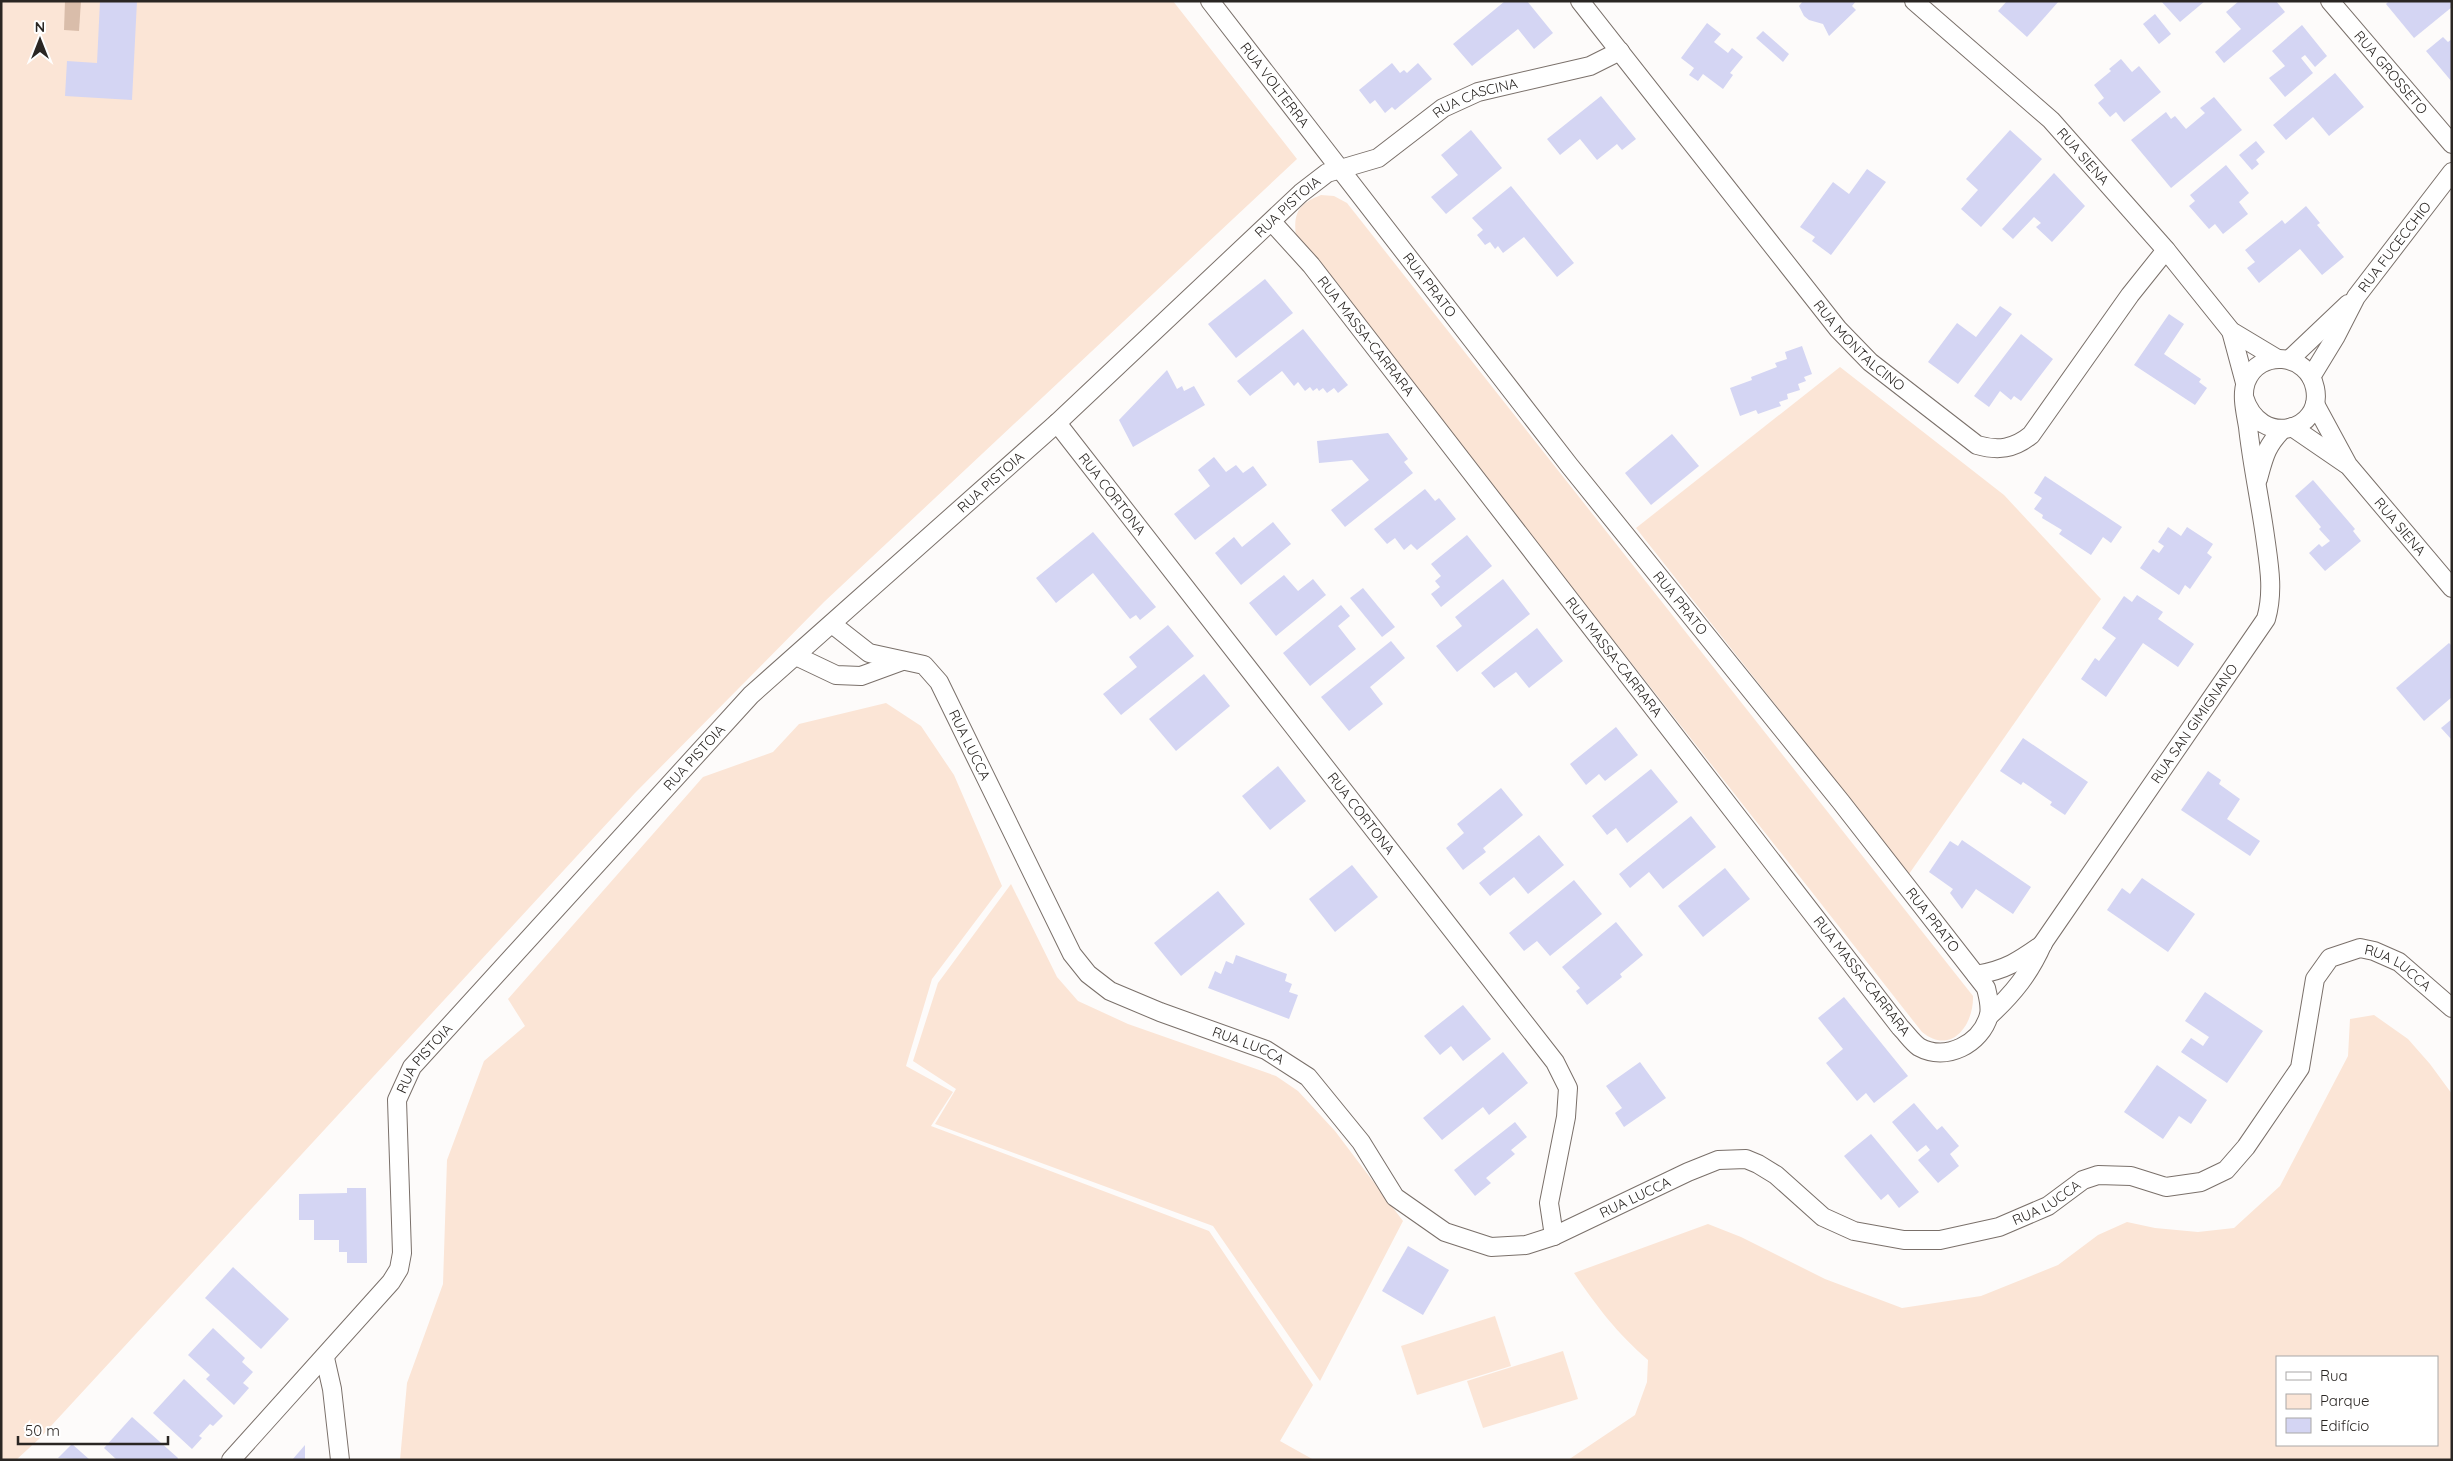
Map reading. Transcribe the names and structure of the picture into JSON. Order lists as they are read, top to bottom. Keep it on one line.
{"streets":{"street":["RUA GROSSETO","RUA VOLTERRA","RUA CASCINA","RUA SIENA","RUA PISTOIA","RUA FUCECCHIO","RUA PRATO","RUA MASSA-CARRARA","RUA MONTALCINO","RUA CORTONA","RUA SAN GIMIGNANO","RUA LUCCA"]},"crossings":[["RUA VOLTERRA","RUA CASCINA"],["RUA VOLTERRA","RUA PISTOIA"],["RUA VOLTERRA","RUA PRATO"],["RUA CASCINA","RUA PISTOIA"],["RUA CASCINA","RUA PRATO"],["RUA CASCINA","RUA MONTALCINO"],["RUA SIENA","RUA FUCECCHIO"],["RUA SIENA","RUA MONTALCINO"],["RUA SIENA","RUA SAN GIMIGNANO"],["RUA PISTOIA","RUA PRATO"],["RUA PISTOIA","RUA MASSA-CARRARA"],["RUA PISTOIA","RUA CORTONA"],["RUA PISTOIA","RUA LUCCA"],["RUA FUCECCHIO","RUA SAN GIMIGNANO"],["RUA PRATO","RUA MASSA-CARRARA"],["RUA PRATO","RUA SAN GIMIGNANO"],["RUA MASSA-CARRARA","RUA SAN GIMIGNANO"],["RUA CORTONA","RUA LUCCA"]],"legend":["Rua","Parque","Edifício"],"scale_bar":"50 m","north":"top"}
